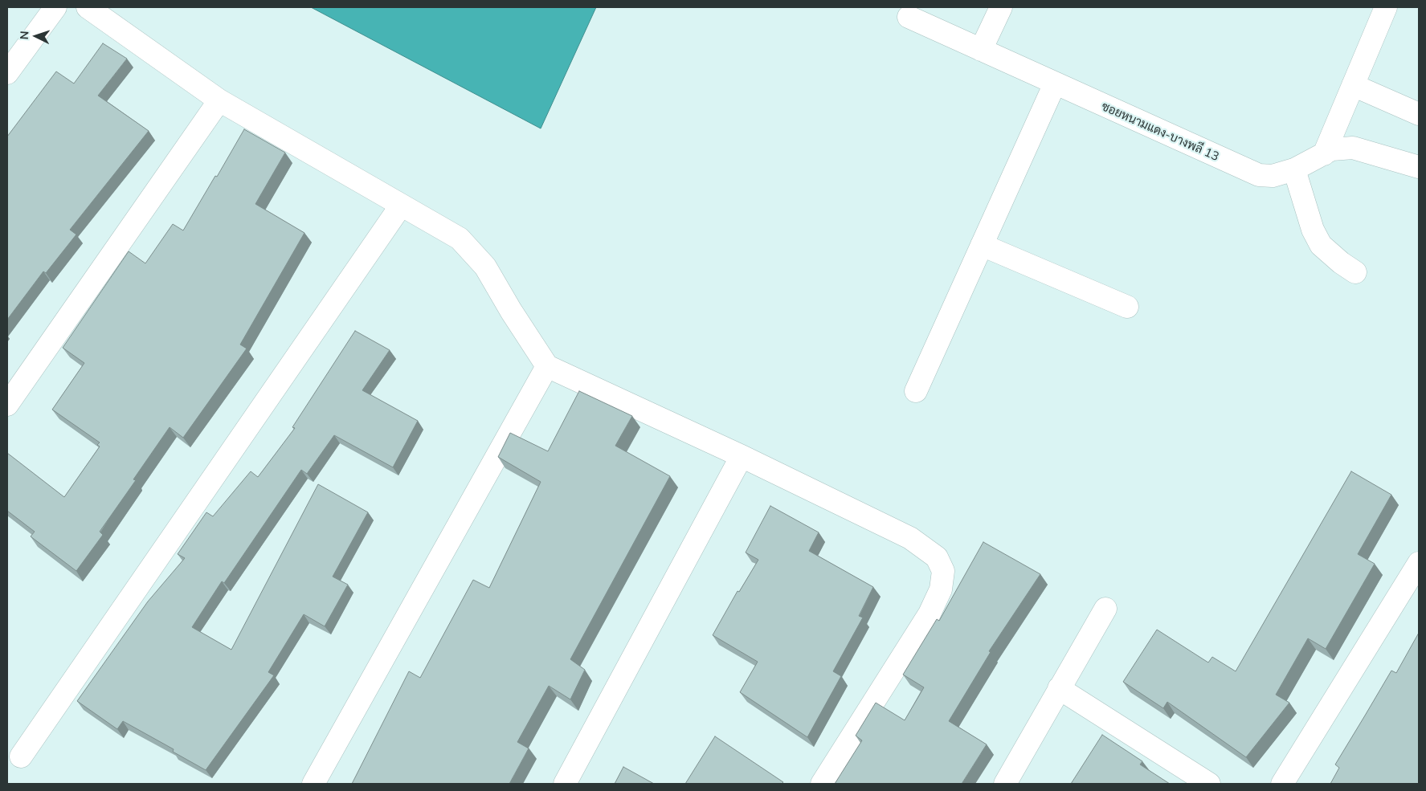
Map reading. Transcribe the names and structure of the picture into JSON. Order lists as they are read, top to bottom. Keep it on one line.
{"streets":{"street":["ซอยหนามแดง-บางพลี 13"]},"north":"left"}
